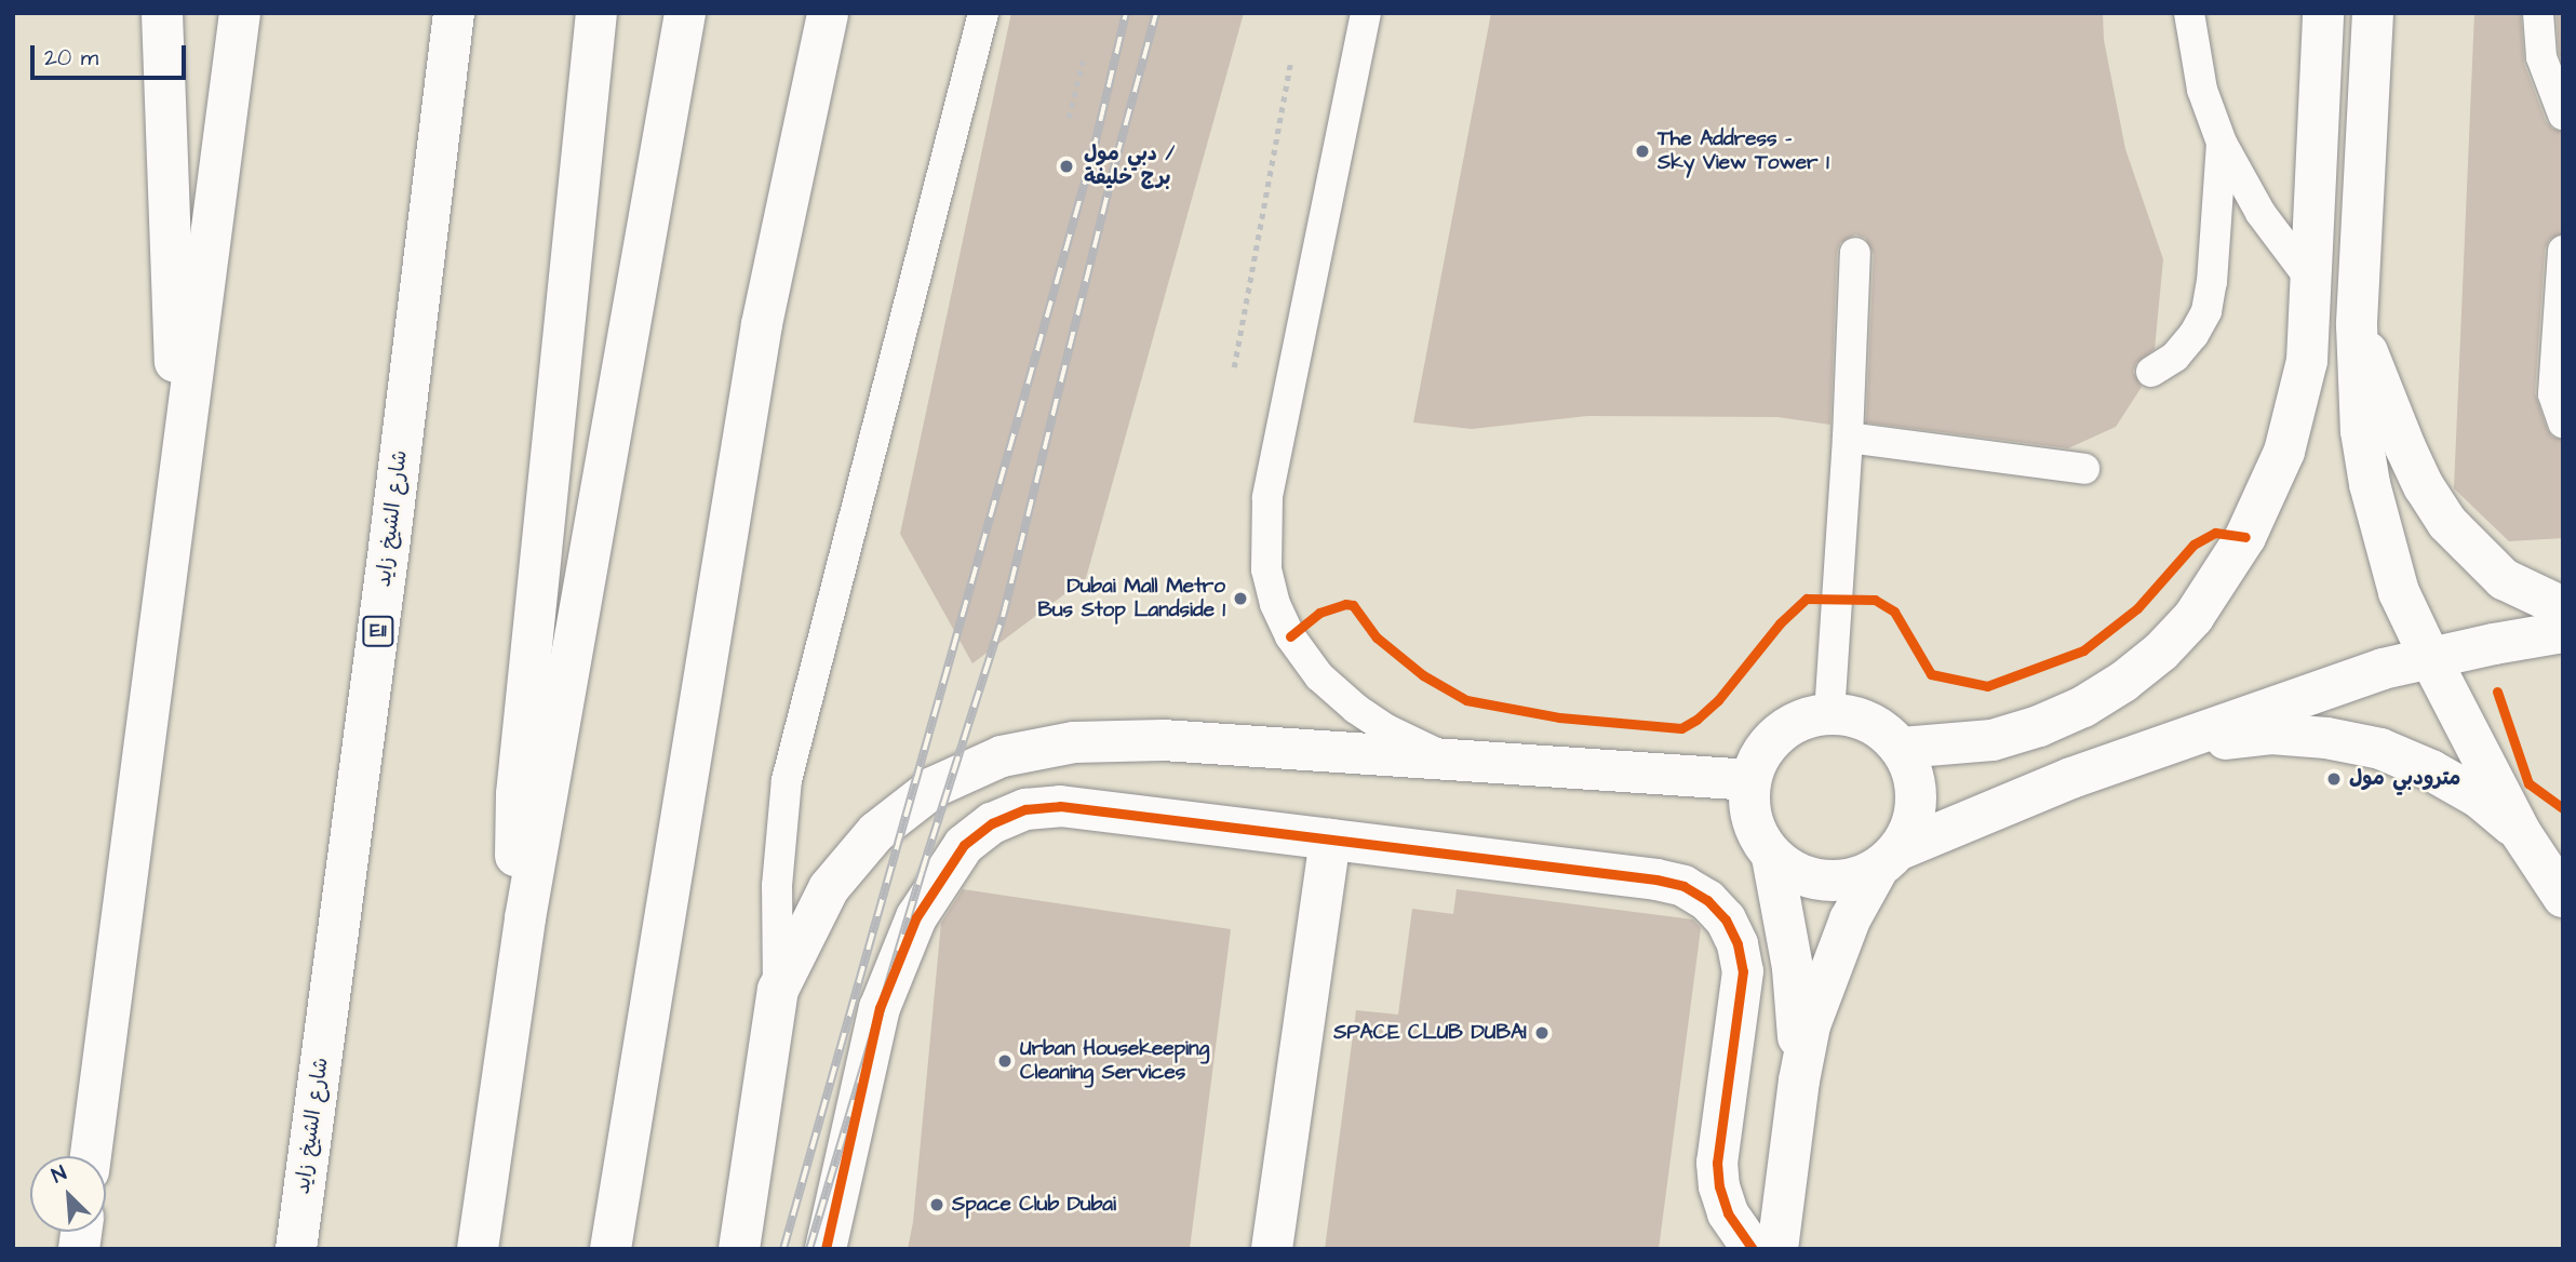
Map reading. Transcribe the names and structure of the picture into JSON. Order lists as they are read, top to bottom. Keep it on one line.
{"streets":{"main road":["شارع الشيخ زايد","E11"]},"places":["The Address - Sky View Tower 1","دبي مول / برج خليفة","Dubai Mall Metro Bus Stop Landside 1","مترودبي مول","SPACE CLUB DUBAI","Urban Housekeeping Cleaning Services","Space Club Dubai"],"scale_bar":"20 m","north":"top left"}
